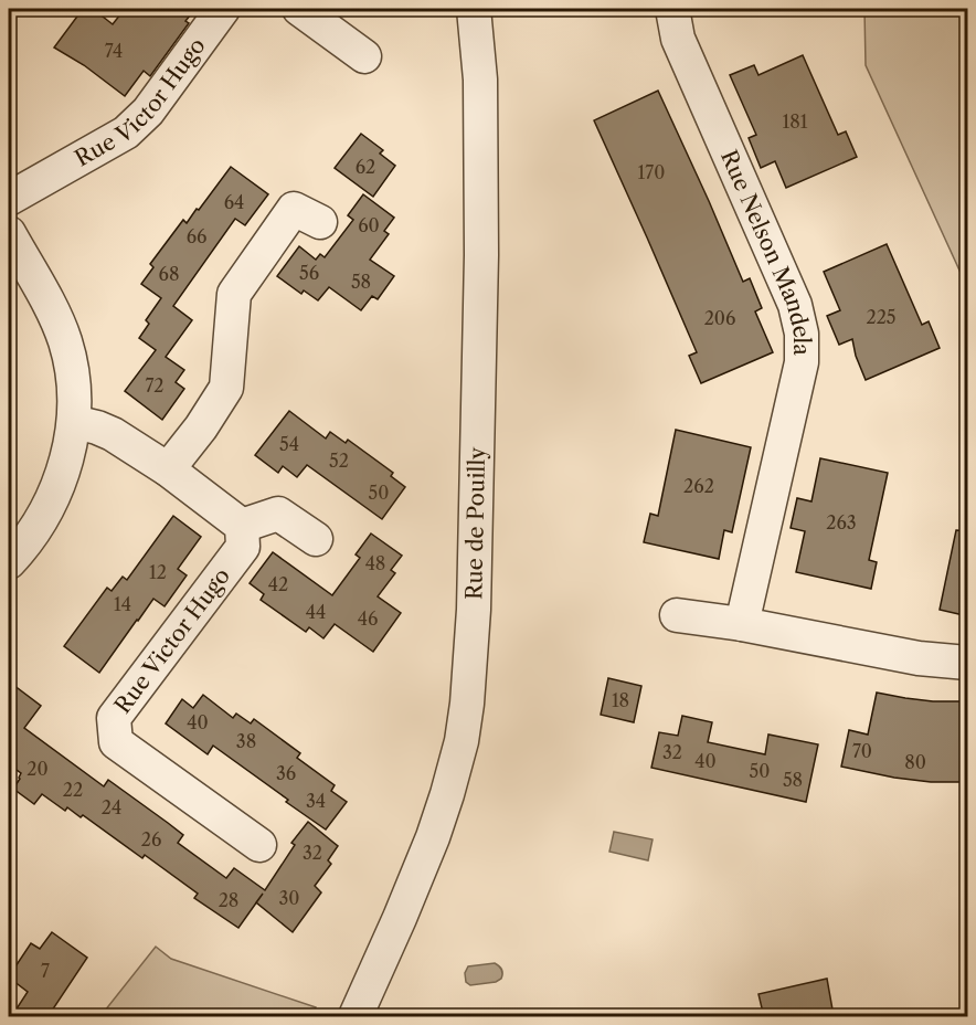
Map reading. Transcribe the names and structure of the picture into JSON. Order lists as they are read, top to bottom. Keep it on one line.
{"streets":{"street":["Rue Victor Hugo","Rue Nelson Mandela","Rue de Pouilly"]},"house_numbers":["74","181","62","170","64","60","66","56","68","58","225","206","72","54","52","262","50","263","48","12","42","14","44","46","18","40","38","70","32","40","80","20","50","36","58","22","34","24","26","32","30","28","7"]}
